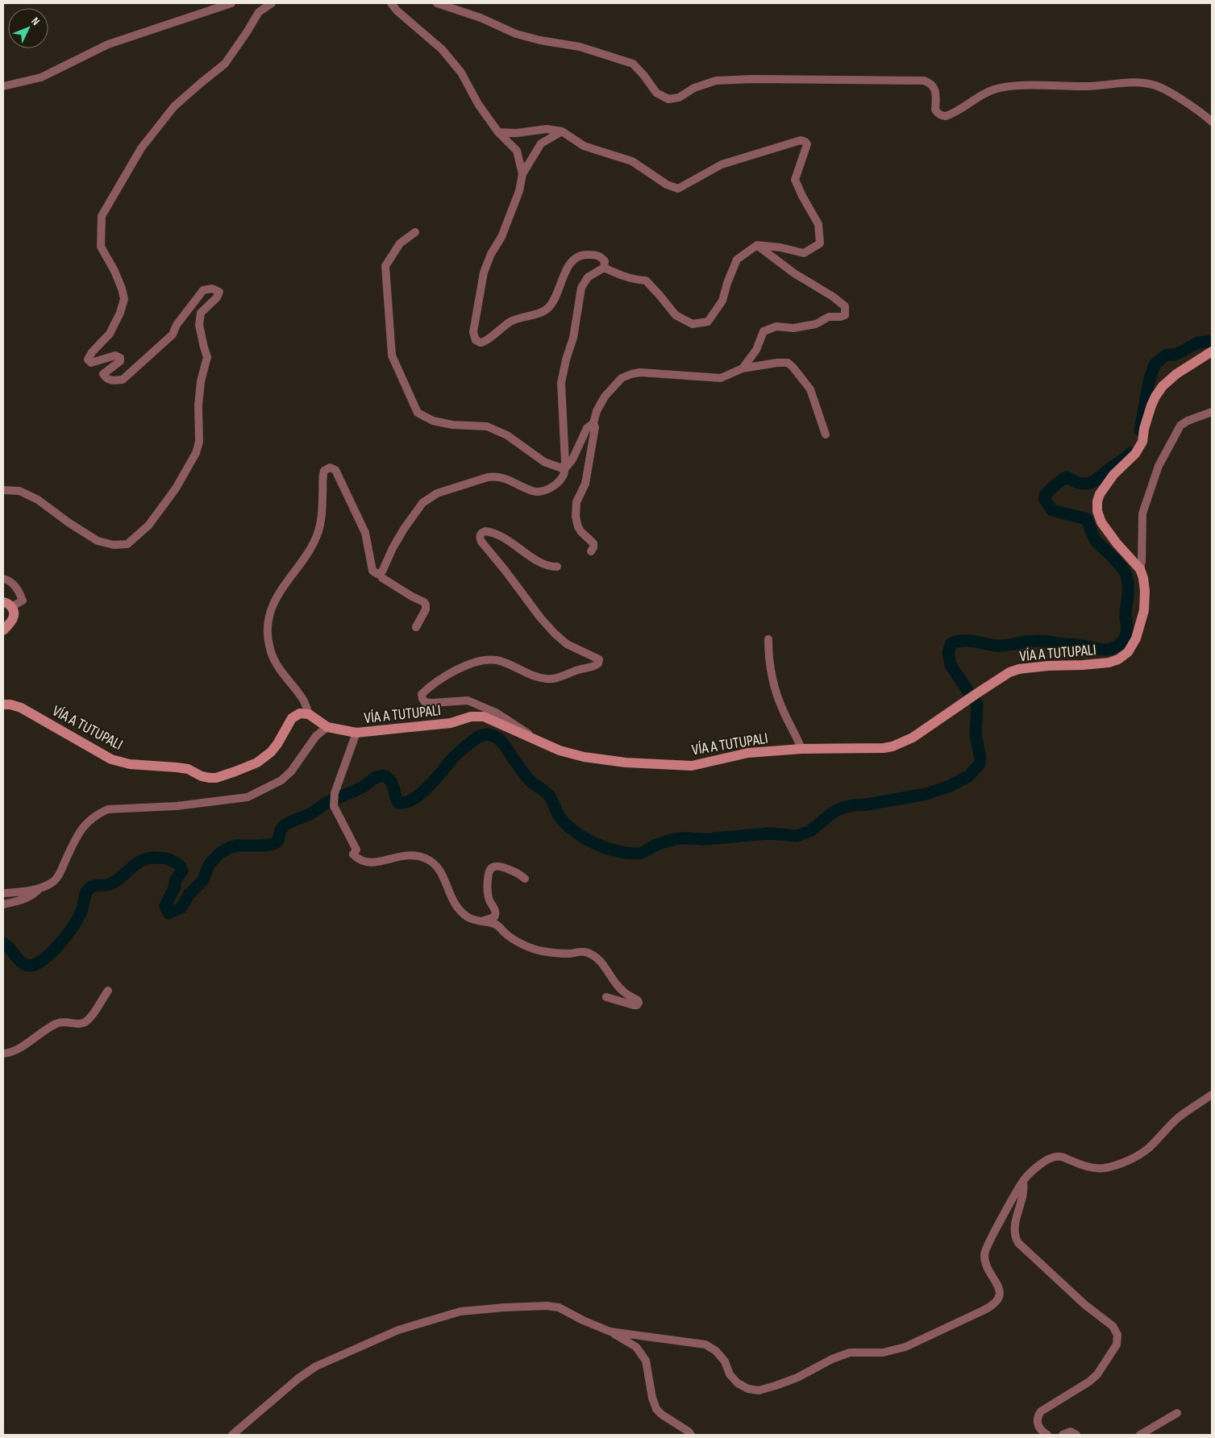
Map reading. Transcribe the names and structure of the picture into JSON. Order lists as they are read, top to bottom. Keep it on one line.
{"streets":{"street":["VÍA A TUTUPALI"]},"north":"top right"}
